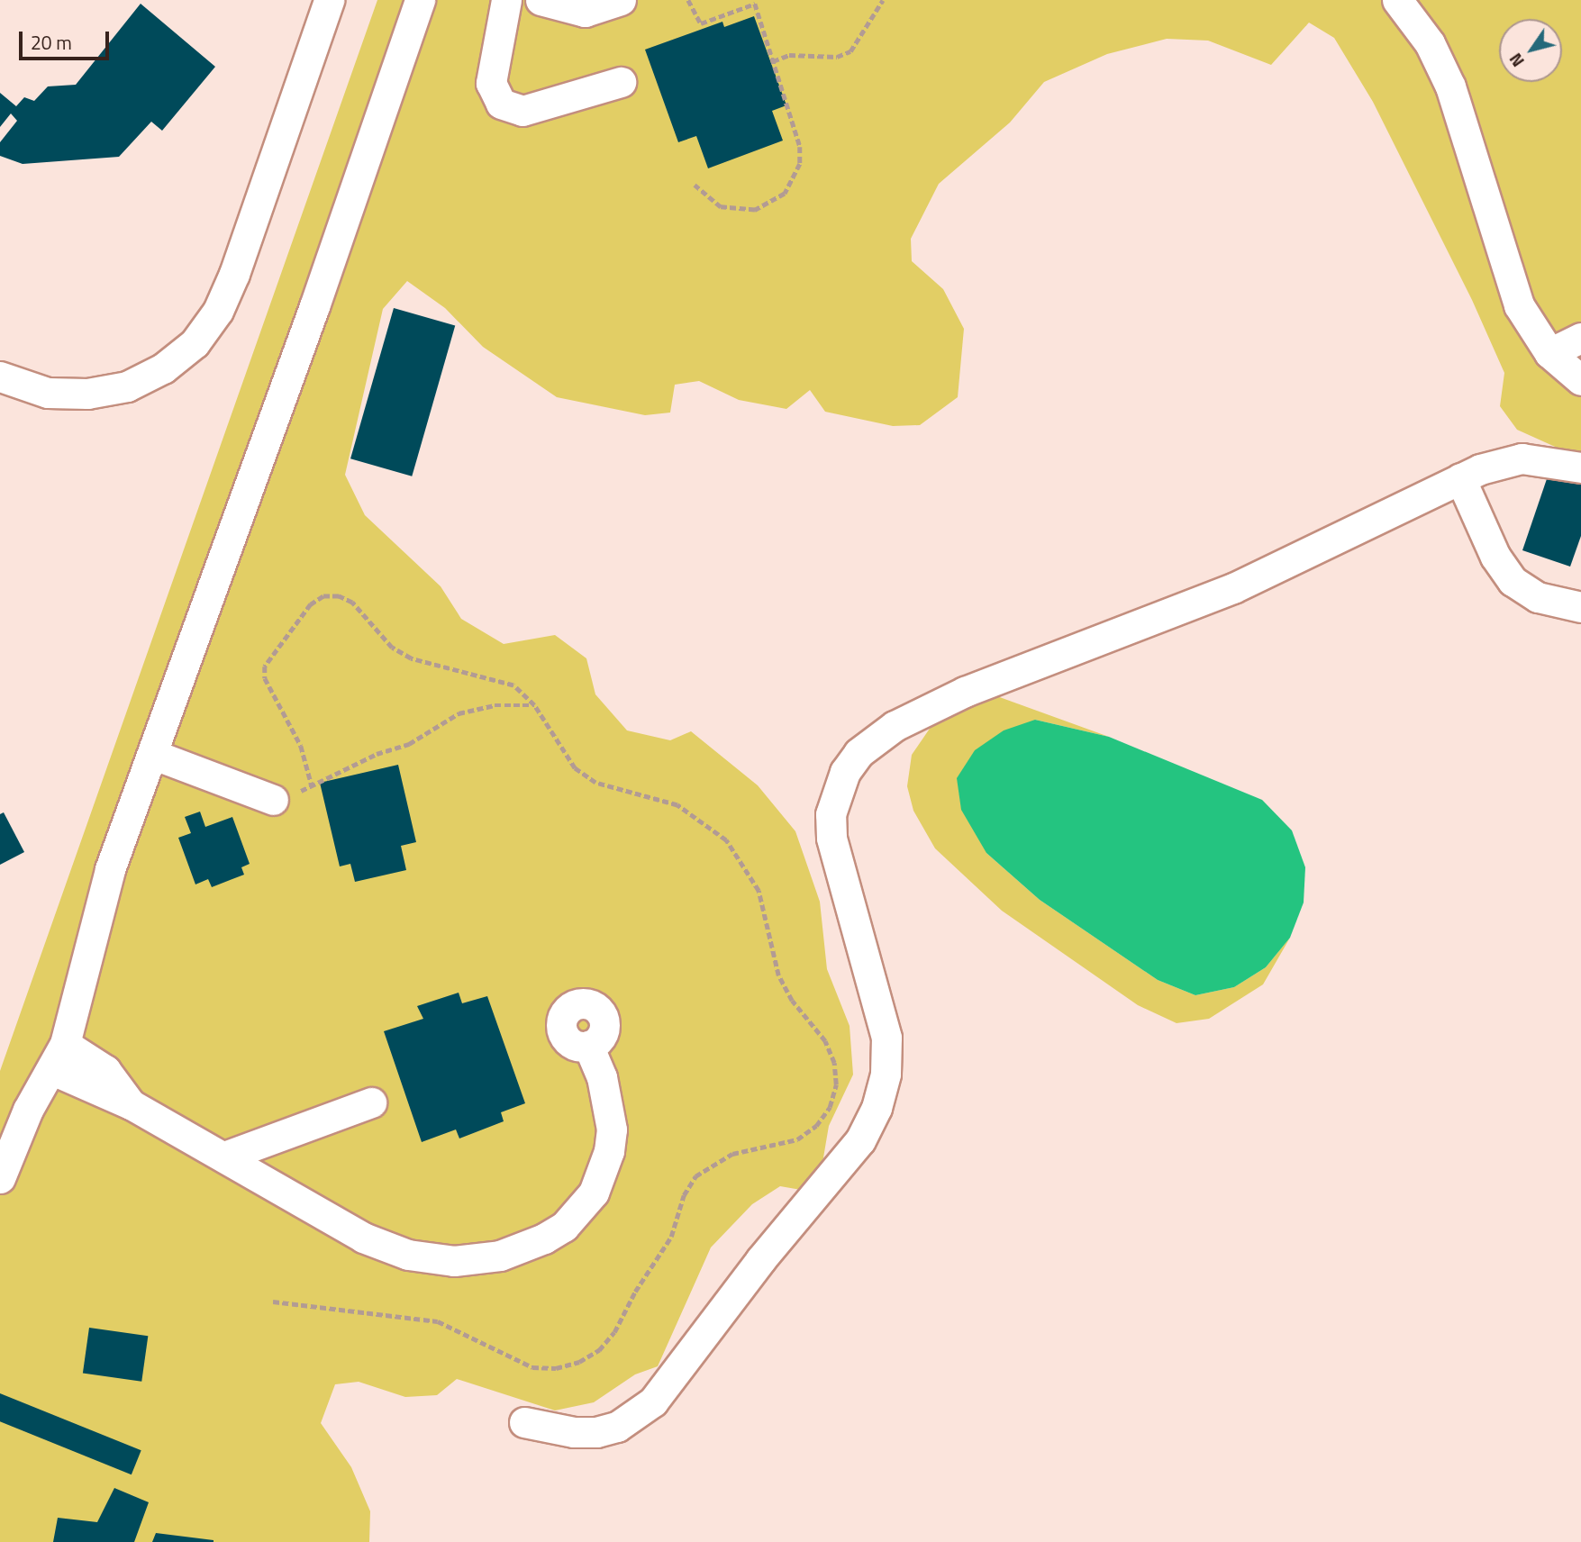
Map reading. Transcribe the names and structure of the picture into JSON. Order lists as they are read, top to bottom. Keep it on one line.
{"scale_bar":"20 m","north":"bottom left"}
